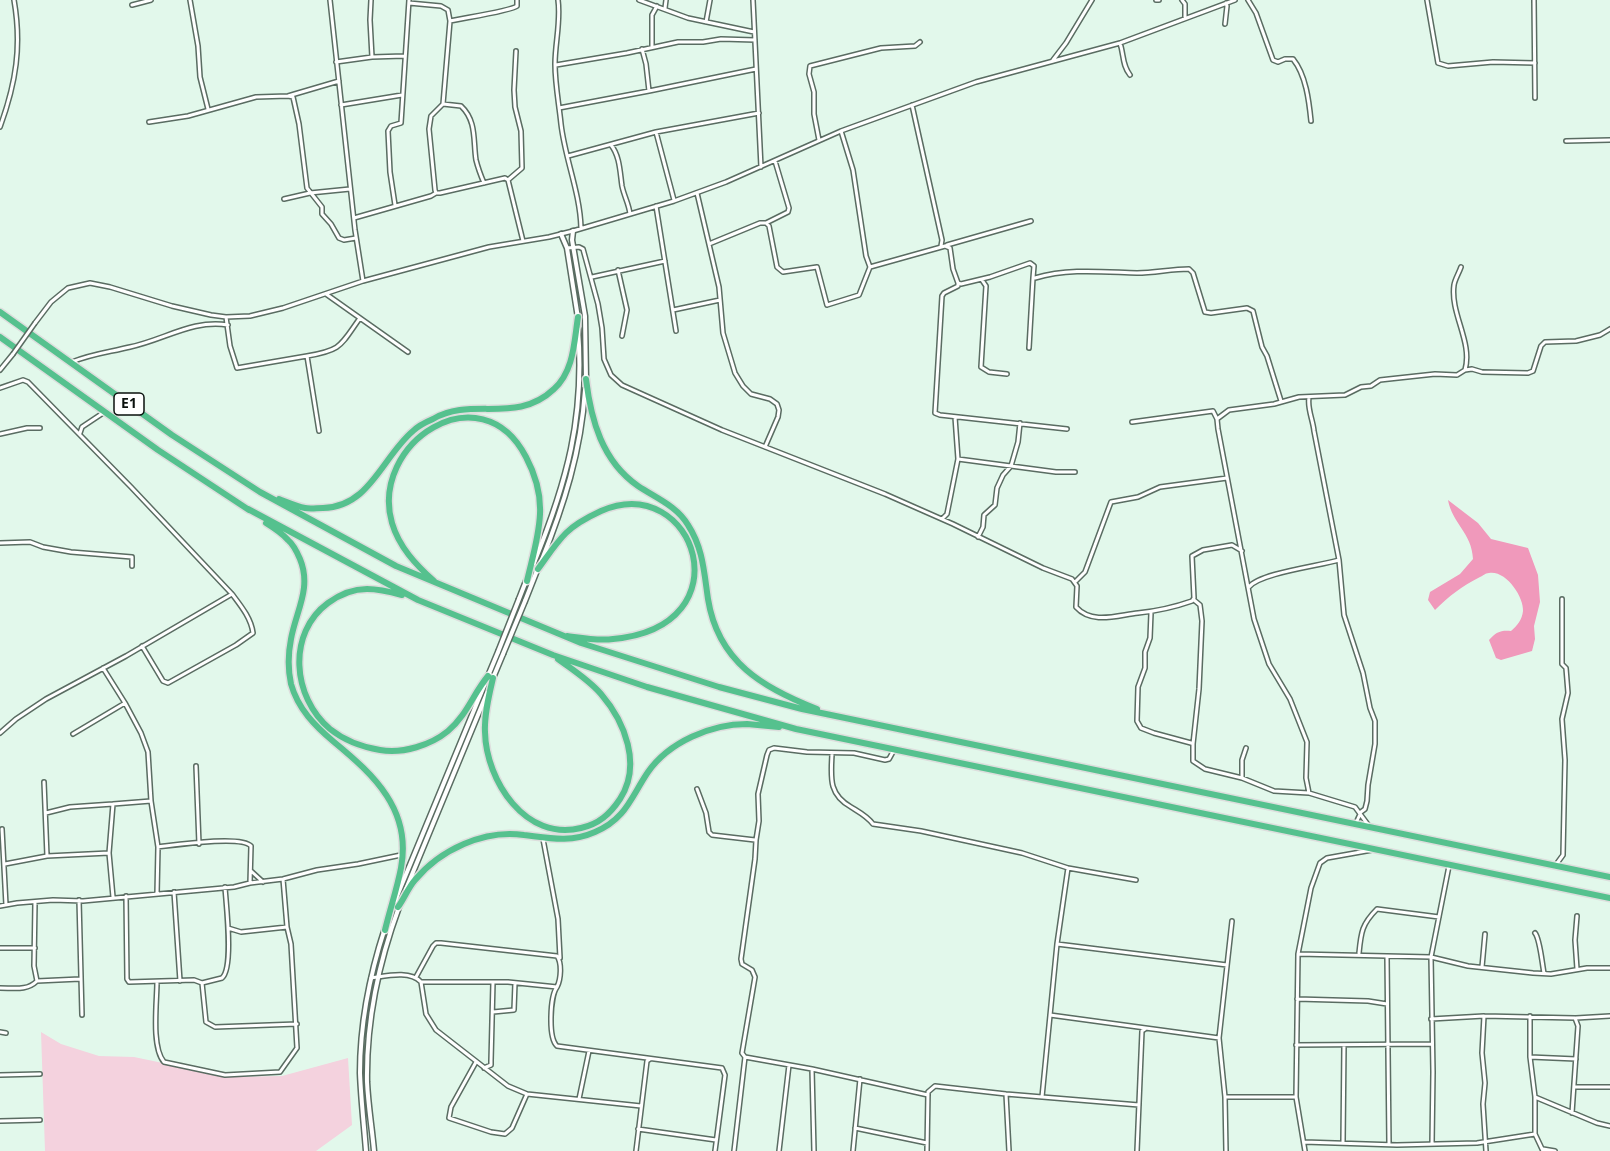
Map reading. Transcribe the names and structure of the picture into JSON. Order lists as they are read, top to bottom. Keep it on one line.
{"streets":{"highway":["E1"]}}
